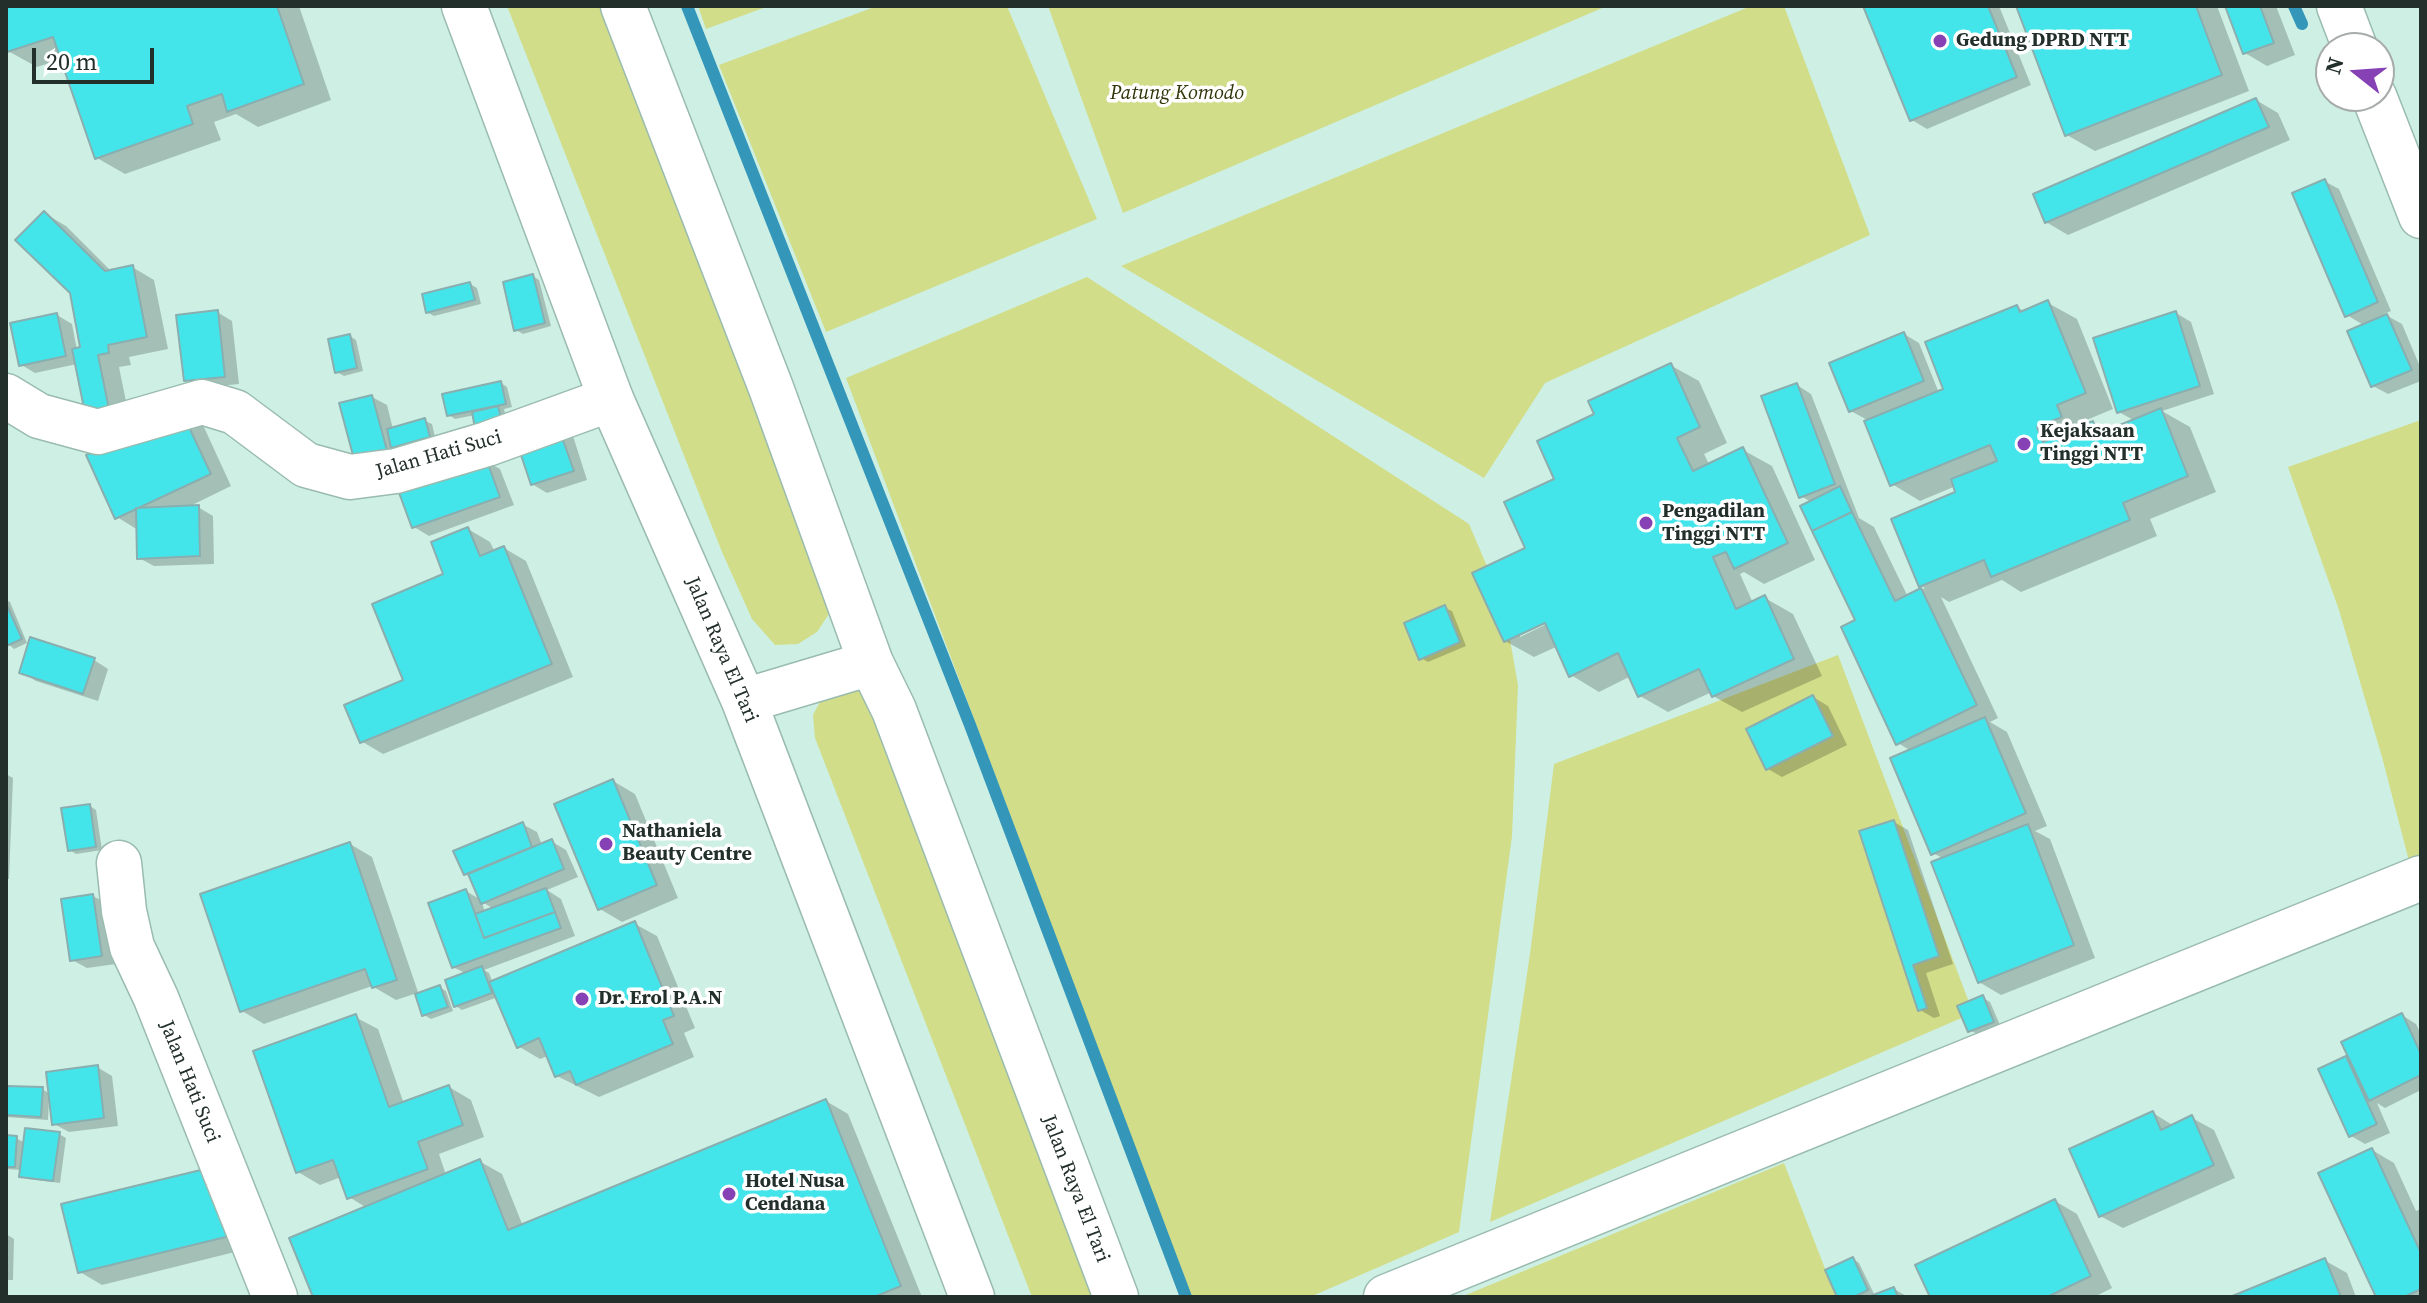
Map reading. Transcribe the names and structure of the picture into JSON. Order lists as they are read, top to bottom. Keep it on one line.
{"streets":{"main road":["Jalan Hati Suci","Jalan Raya El Tari"]},"crossings":[["Jalan Hati Suci","Jalan Raya El Tari"]],"parks":["Patung Komodo"],"places":["Gedung DPRD NTT","Kejaksaan Tinggi NTT","Pengadilan Tinggi NTT","Nathaniela Beauty Centre","Dr. Erol P.A.N","Hotel Nusa Cendana"],"scale_bar":"20 m","north":"left"}
